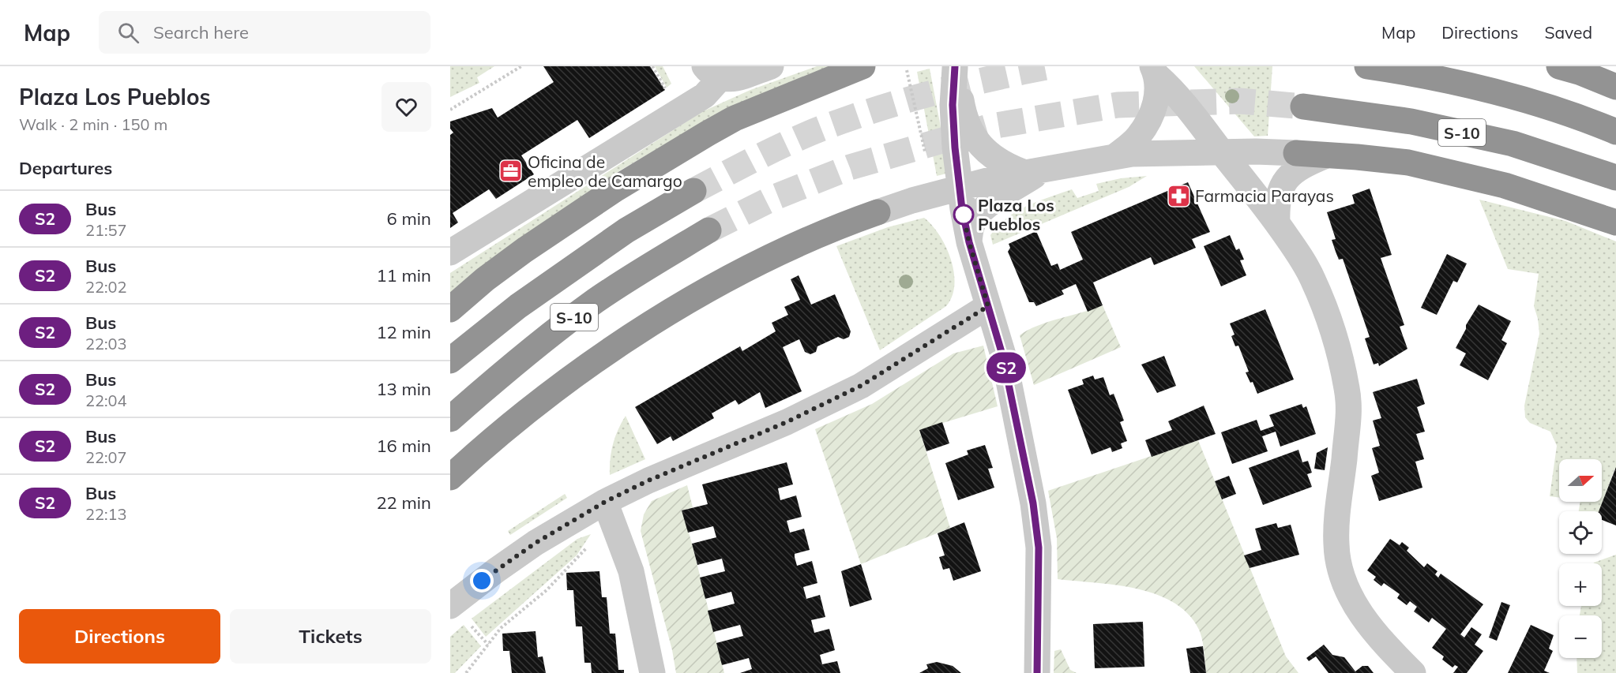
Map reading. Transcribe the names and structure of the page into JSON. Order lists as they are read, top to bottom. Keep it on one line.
{"streets":{"highway":["S-10"]},"places":{"office":["Oficina de empleo de Camargo"],"pharmacy":["Farmacia Parayas"],"other":["Plaza Los Pueblos"]},"lines":["bus line S2"],"north":"right","page":{"header":"Map","search":"Search here","nav":["Map","Directions","Saved"],"heading":[["Plaza Los Pueblos","Walk · 2 min · 150 m"],"Departures"],"on_map":"S2","list":[{"mark":"S2","name":"Bus","note":"21:57","value":"6 min"},{"mark":"S2","name":"Bus","note":"22:02","value":"11 min"},{"mark":"S2","name":"Bus","note":"22:03","value":"12 min"},{"mark":"S2","name":"Bus","note":"22:04","value":"13 min"},{"mark":"S2","name":"Bus","note":"22:07","value":"16 min"},{"mark":"S2","name":"Bus","note":"22:13","value":"22 min"}],"map_buttons":["+","−"],"buttons":["Directions","Tickets"]}}
